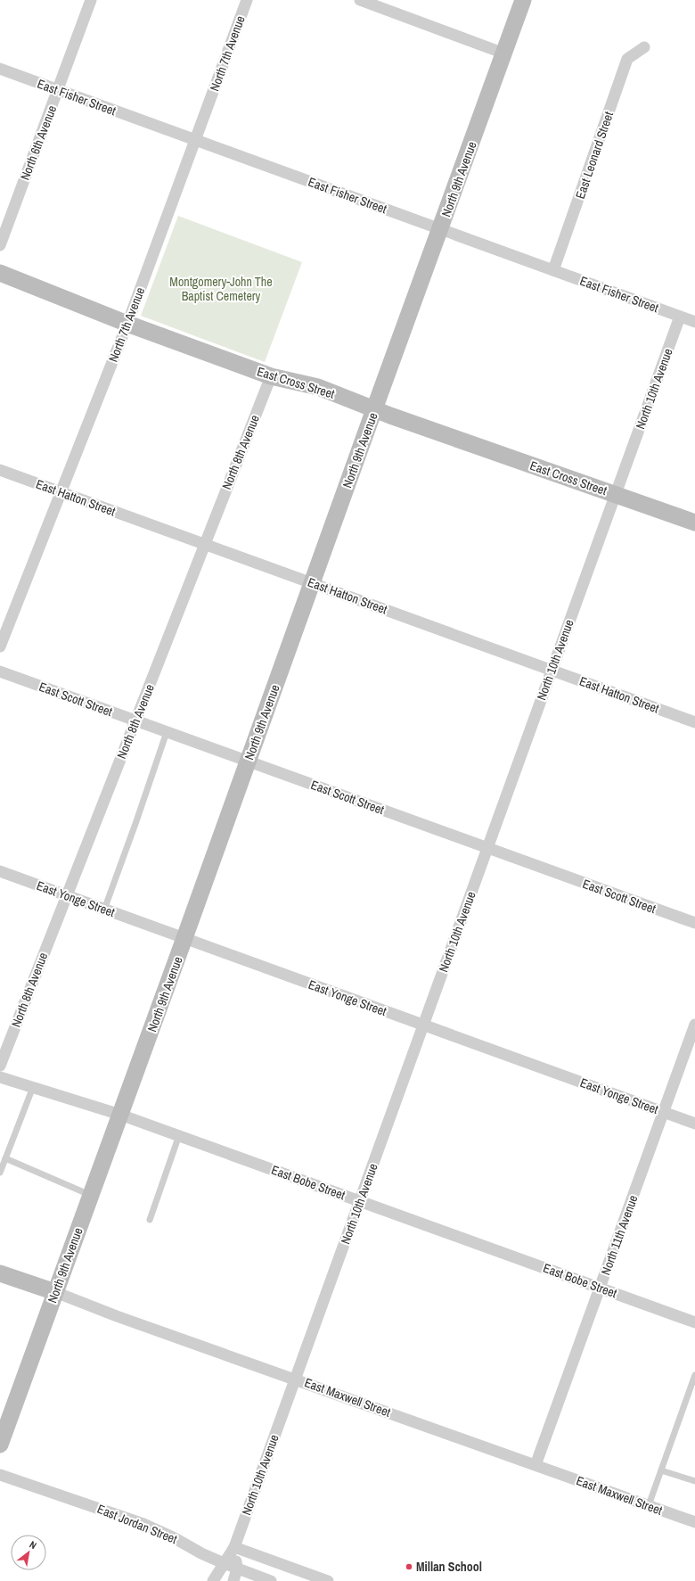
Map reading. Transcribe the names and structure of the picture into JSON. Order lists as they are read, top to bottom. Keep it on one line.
{"streets":{"main road":["North 9th Avenue","East Cross Street","East Maxwell Street"],"street":["North 7th Avenue","East Fisher Street","North 6th Avenue","East Leonard Street","North 10th Avenue","North 8th Avenue","East Hatton Street","East Scott Street","East Yonge Street","East Bobe Street","North 11th Avenue","East Jordan Street"]},"crossings":[["North 7th Avenue","East Fisher Street"],["North 7th Avenue","East Cross Street"],["North 7th Avenue","East Hatton Street"],["East Fisher Street","North 6th Avenue"],["East Fisher Street","East Leonard Street"],["East Fisher Street","North 9th Avenue"],["East Fisher Street","North 10th Avenue"],["North 9th Avenue","East Cross Street"],["North 9th Avenue","East Hatton Street"],["North 9th Avenue","East Scott Street"],["North 9th Avenue","East Yonge Street"],["North 9th Avenue","East Bobe Street"],["North 9th Avenue","East Maxwell Street"],["East Cross Street","North 10th Avenue"],["East Cross Street","North 8th Avenue"],["North 10th Avenue","East Hatton Street"],["North 10th Avenue","East Scott Street"],["North 10th Avenue","East Yonge Street"],["North 10th Avenue","East Bobe Street"],["North 10th Avenue","East Maxwell Street"],["North 10th Avenue","East Jordan Street"],["North 8th Avenue","East Hatton Street"],["North 8th Avenue","East Scott Street"],["North 8th Avenue","East Yonge Street"],["East Yonge Street","North 11th Avenue"],["East Bobe Street","North 11th Avenue"],["North 11th Avenue","East Maxwell Street"]],"parks":["Montgomery-John The Baptist Cemetery"],"places":["Millan School"],"north":"top right"}
